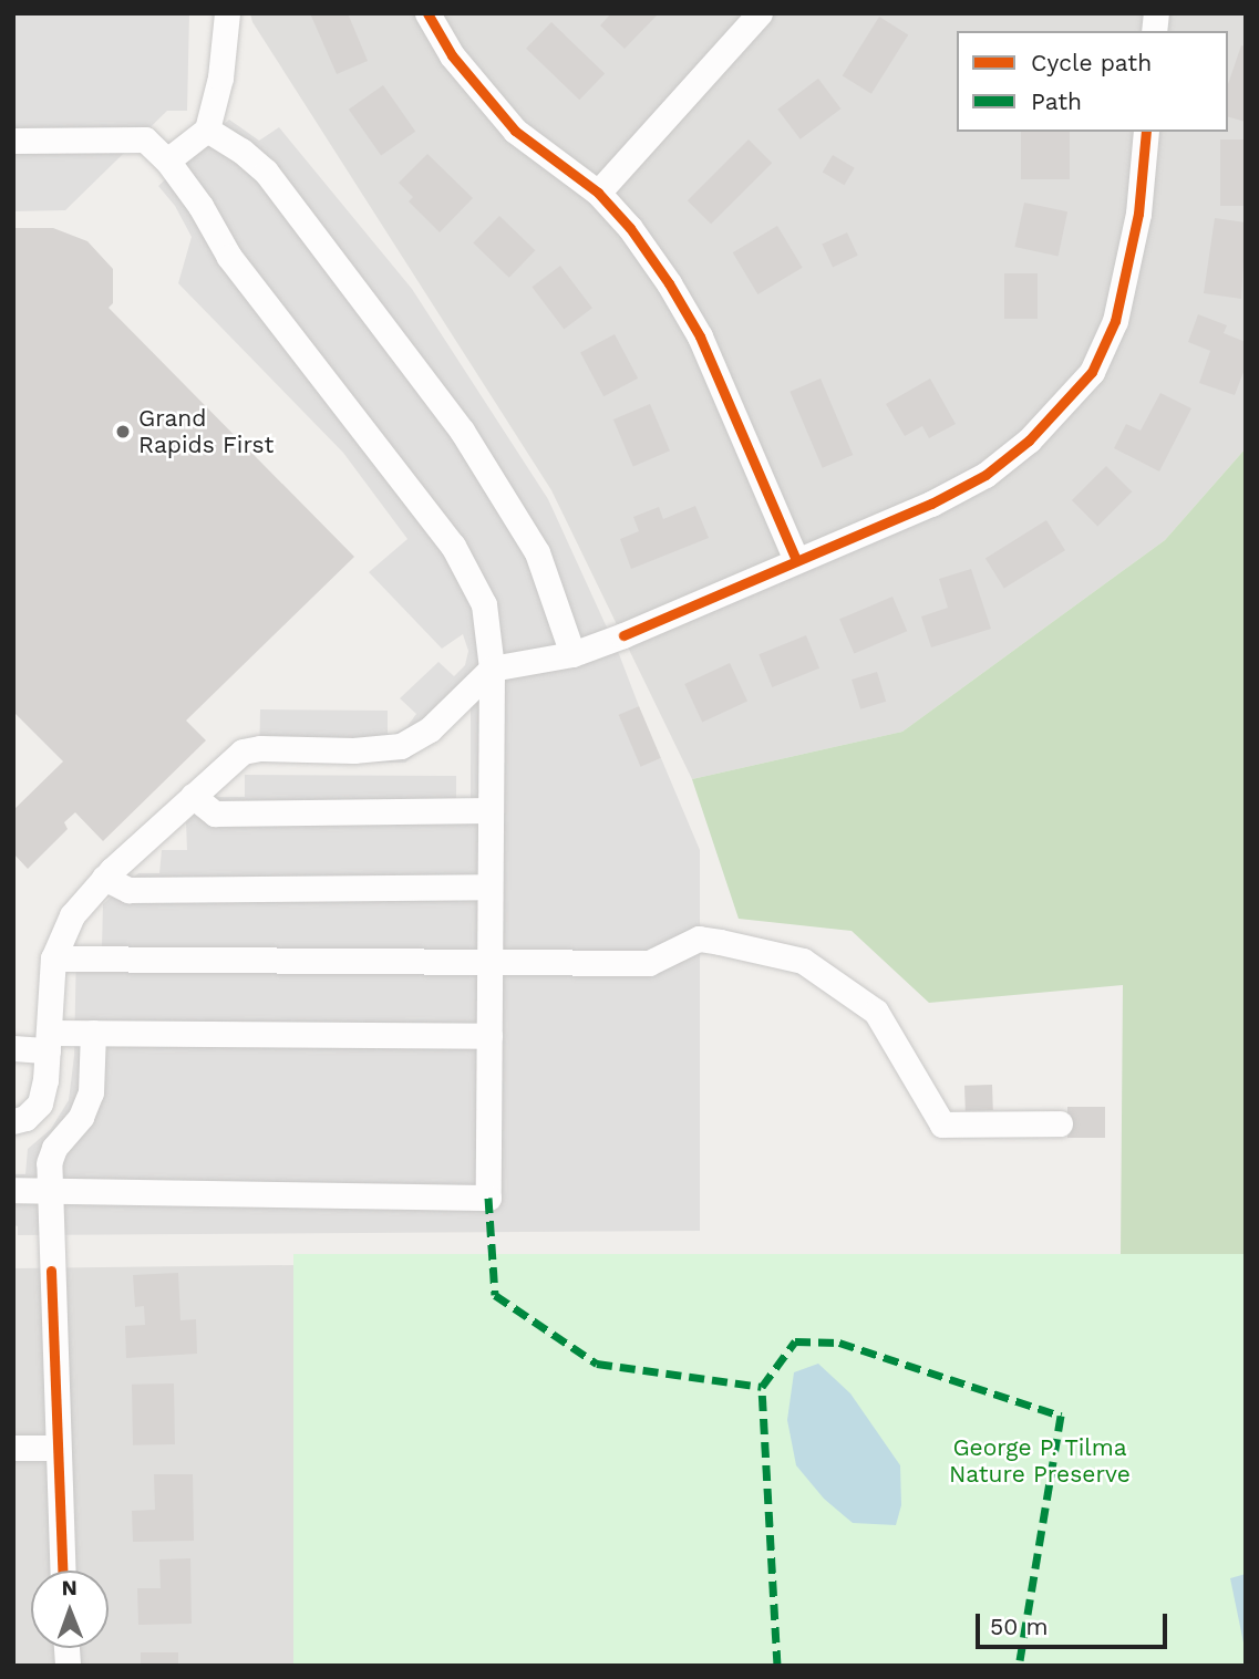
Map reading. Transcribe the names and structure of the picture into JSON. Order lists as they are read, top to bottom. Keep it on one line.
{"parks":["George P. Tilma Nature Preserve"],"places":["Grand Rapids First"],"legend":["Cycle path","Path"],"scale_bar":"50 m","north":"top"}
